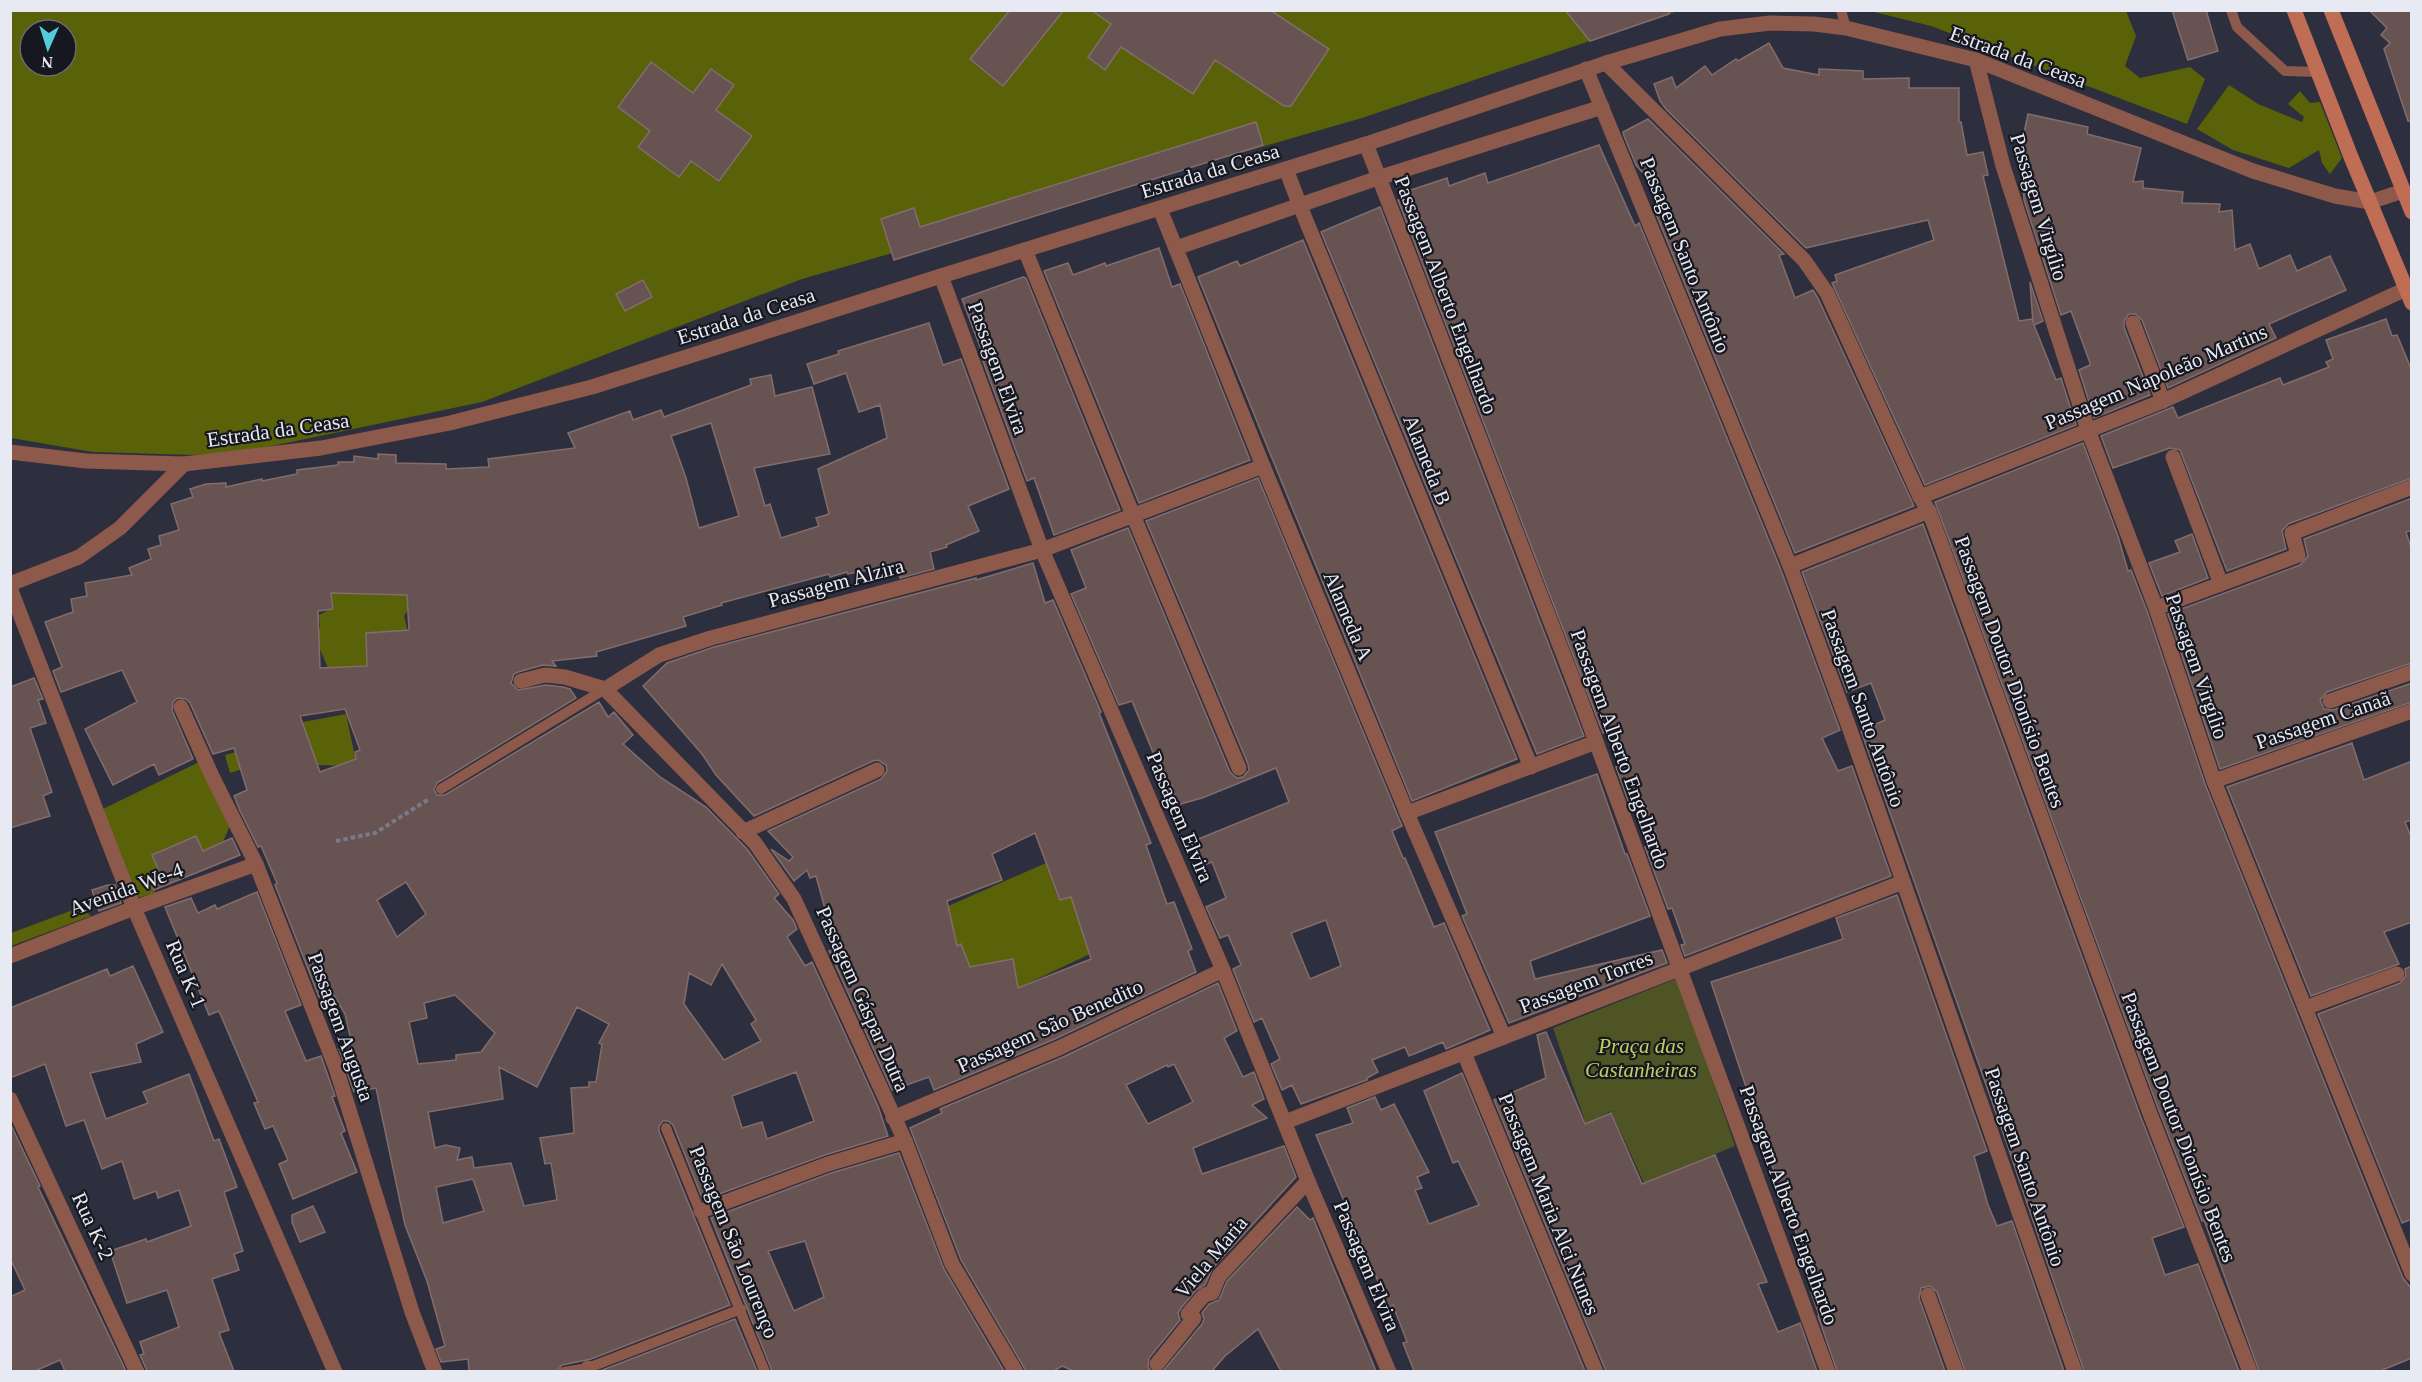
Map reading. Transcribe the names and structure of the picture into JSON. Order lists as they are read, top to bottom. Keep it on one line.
{"streets":{"street":["Estrada da Ceasa","Passagem Virgílio","Passagem Santo Antônio","Passagem Alberto Engelhardo","Passagem Elvira","Passagem Napoleão Martins","Alameda B","Passagem Alzira","Alameda A","Passagem Doutor Dionísio Bentes","Passagem Canaã","Avenida We-4","Rua K-1","Passagem Torres","Passagem Gáspar Dutra","Passagem São Benedito","Passagem Augusta","Passagem Maria Alci Nunes","Rua K-2","Viela Maria"],"lane":["Passagem São Lourenço"]},"crossings":[["Estrada da Ceasa","Passagem Virgílio"],["Estrada da Ceasa","Passagem Santo Antônio"],["Estrada da Ceasa","Passagem Alberto Engelhardo"],["Estrada da Ceasa","Passagem Elvira"],["Estrada da Ceasa","Alameda B"],["Estrada da Ceasa","Alameda A"],["Estrada da Ceasa","Passagem Doutor Dionísio Bentes"],["Passagem Virgílio","Passagem Napoleão Martins"],["Passagem Virgílio","Passagem Canaã"],["Passagem Santo Antônio","Passagem Torres"],["Passagem Alberto Engelhardo","Passagem Torres"],["Passagem Elvira","Passagem Alzira"],["Passagem Elvira","Passagem Torres"],["Passagem Elvira","Passagem São Benedito"],["Passagem Elvira","Viela Maria"],["Passagem Napoleão Martins","Passagem Doutor Dionísio Bentes"],["Passagem Alzira","Alameda A"],["Passagem Alzira","Passagem Gáspar Dutra"],["Alameda A","Passagem Torres"],["Avenida We-4","Rua K-1"],["Avenida We-4","Passagem Augusta"],["Passagem Torres","Passagem Maria Alci Nunes"],["Passagem Gáspar Dutra","Passagem São Benedito"]],"parks":["Praça das Castanheiras"],"north":"bottom"}
